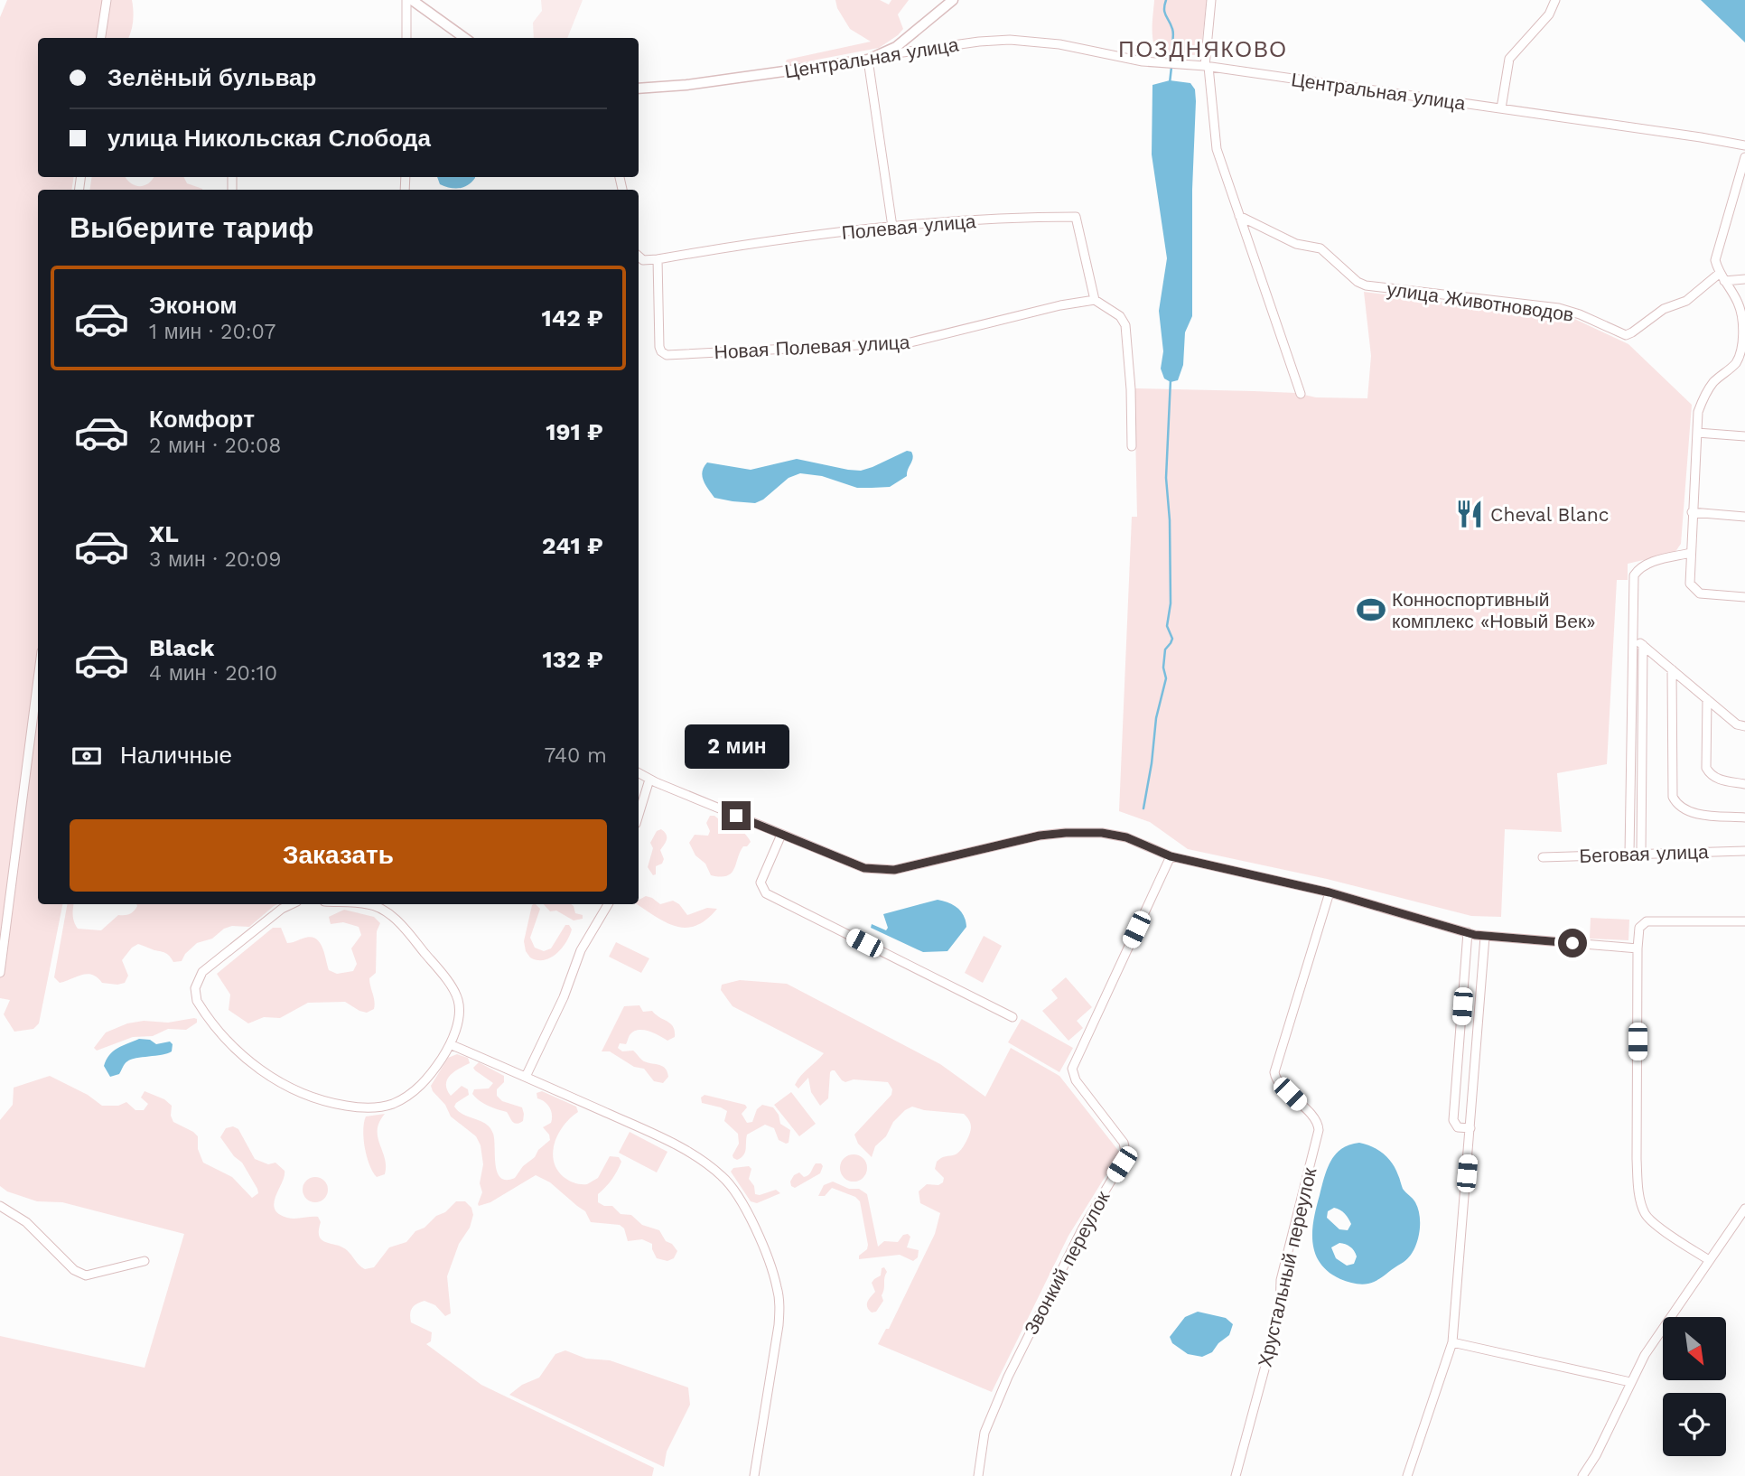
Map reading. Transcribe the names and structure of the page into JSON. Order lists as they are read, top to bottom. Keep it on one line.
{"streets":{"street":["Центральная улица","Полевая улица","улица Животноводов","Новая Полевая улица","Беговая улица","Звонкий переулок","Хрустальный переулок"]},"crossings":[["Полевая улица","Новая Полевая улица"]],"districts":["ПОЗДНЯКОВО"],"places":{"restaurant":["Cheval Blanc"],"sports":["Конноспортивный комплекс «Новый Век»"]},"north":"bottom right","page":{"banner":["Зелёный бульвар","улица Никольская Слобода"],"heading":"Выберите тариф","list":[{"name":"Эконом","note":"1 мин · 20:07","value":"142 ₽"},{"name":"Комфорт","note":"2 мин · 20:08","value":"191 ₽"},{"name":"XL","note":"3 мин · 20:09","value":"241 ₽"},{"name":"Black","note":"4 мин · 20:10","value":"132 ₽"}],"pay":["Наличные","740 m"],"bubble":"2 мин","buttons":"Заказать"}}
